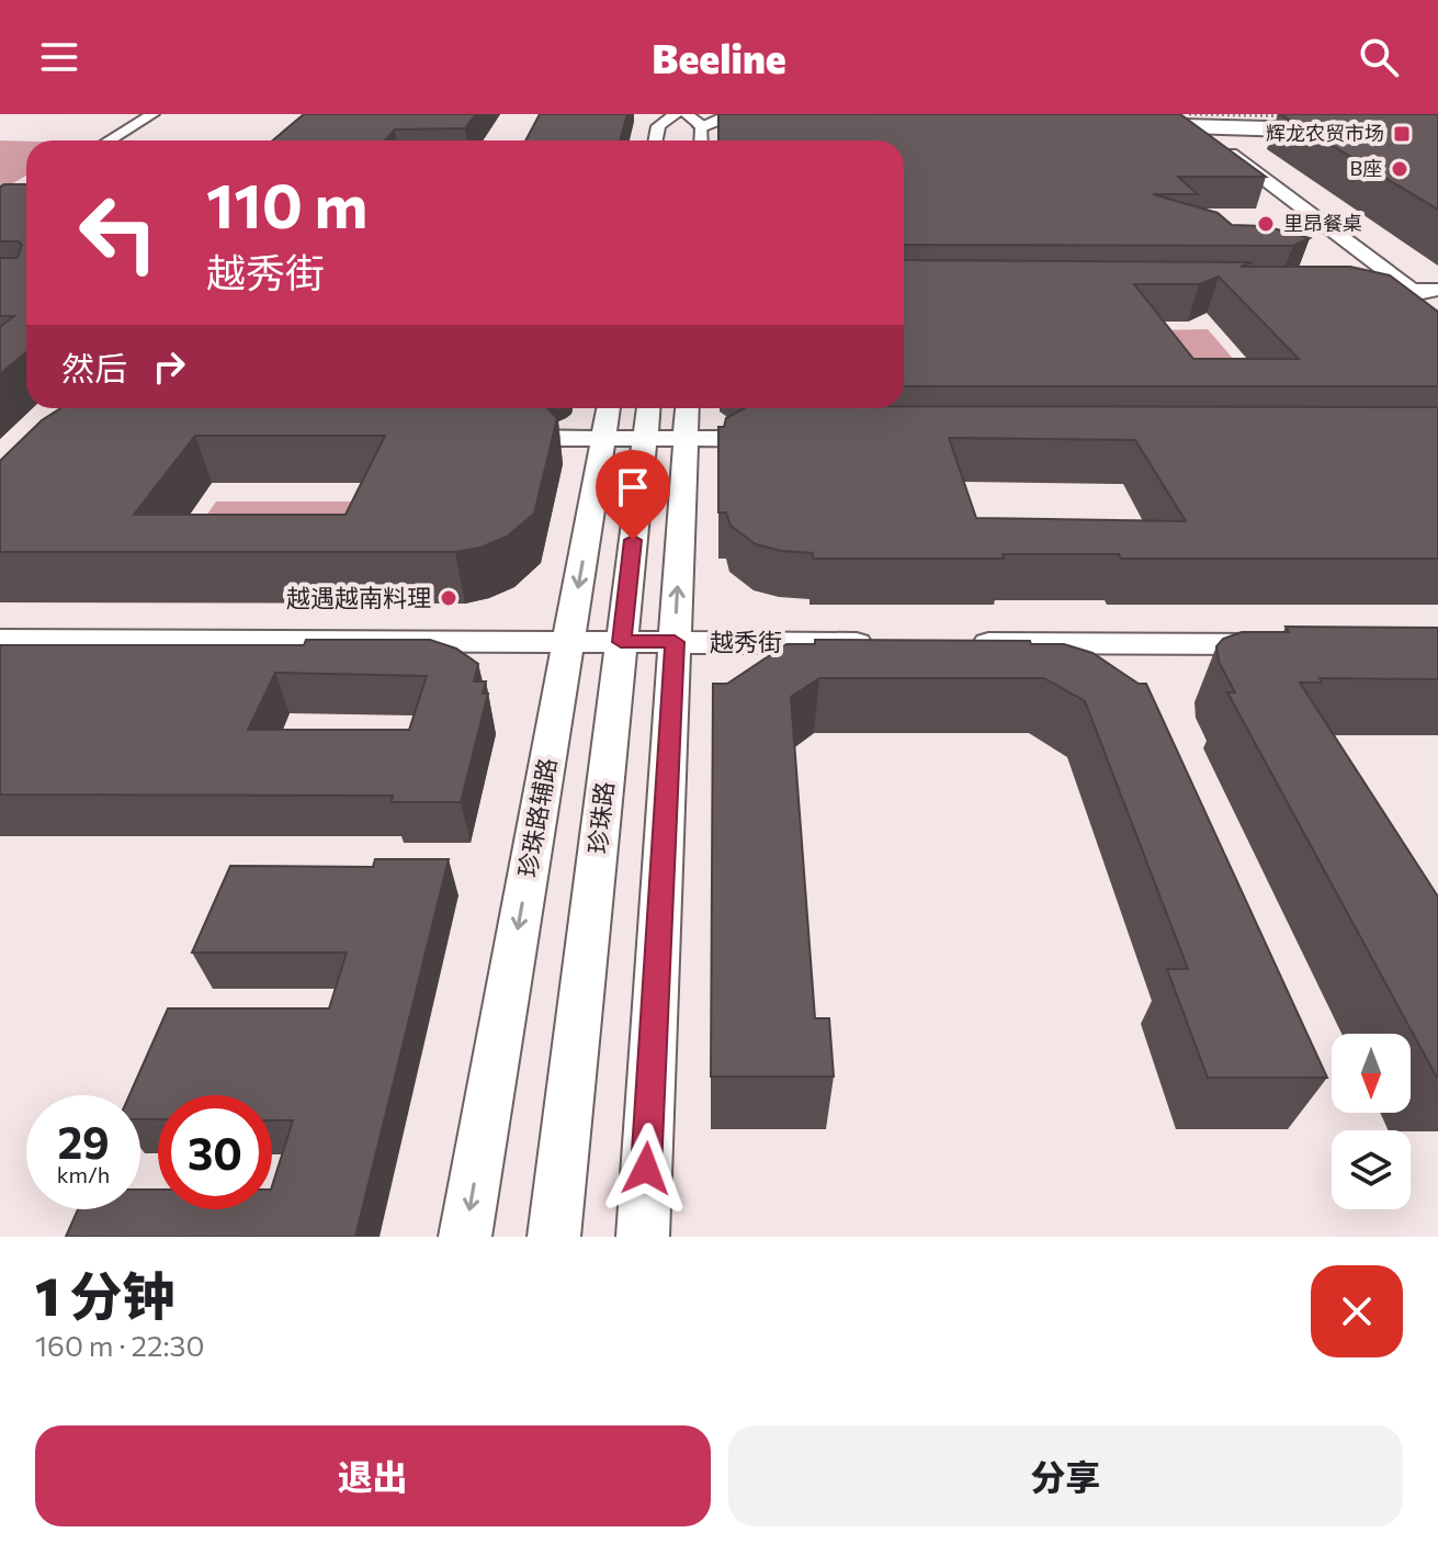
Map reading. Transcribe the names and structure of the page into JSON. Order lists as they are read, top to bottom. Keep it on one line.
{"streets":{"street":["越秀街","珍珠路辅路","珍珠路"]},"crossings":[["越秀街","珍珠路辅路"],["越秀街","珍珠路"]],"places":{"transit":["辉龙农贸市场"],"other":["B座","里昂餐桌","越遇越南料理"]},"north":"bottom","page":{"header":"Beeline","turn":["110 m","越秀街"],"then":"然后","speed":"29 km/h","limit":"30","heading":["1 分钟","160 m · 22:30"],"buttons":["退出","分享"]}}
